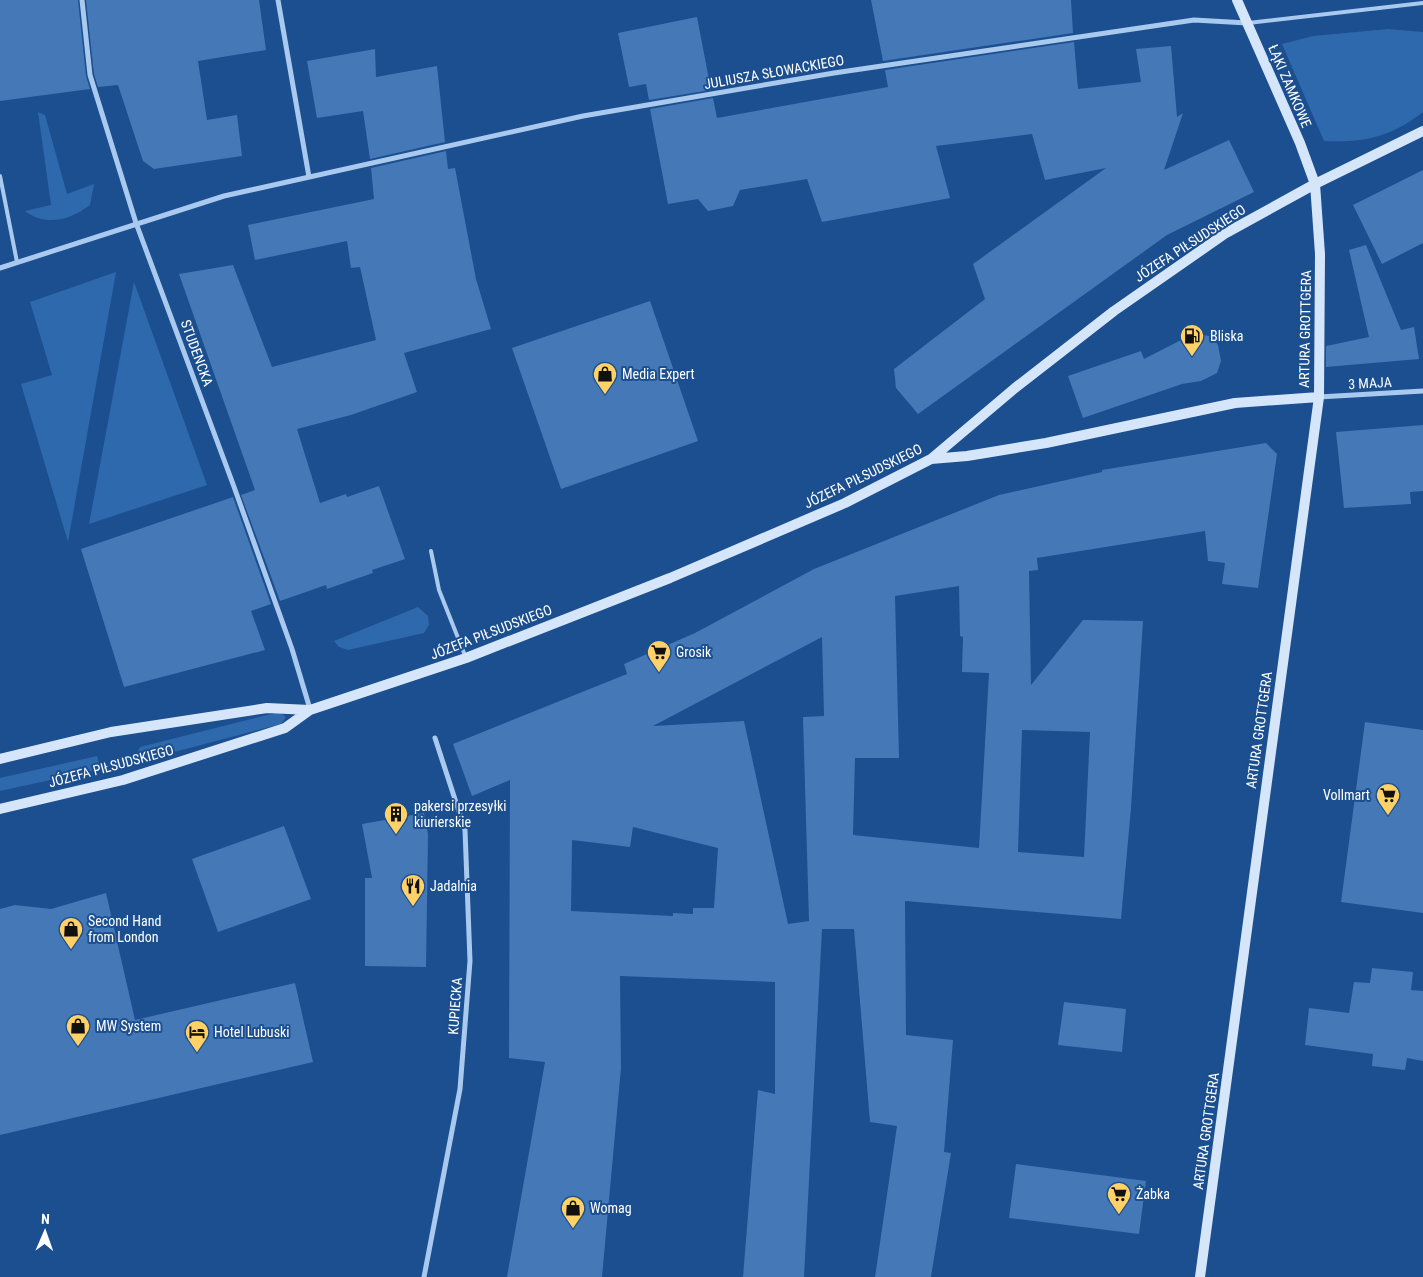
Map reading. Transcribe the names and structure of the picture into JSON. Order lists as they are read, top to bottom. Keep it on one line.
{"streets":{"street":["JULIUSZA SŁOWACKIEGO","ŁĄKI ZAMKOWE","JÓZEFA PIŁSUDSKIEGO","ARTURA GROTTGERA","STUDENCKA","3 MAJA","KUPIECKA"]},"crossings":[["JULIUSZA SŁOWACKIEGO","ŁĄKI ZAMKOWE"],["JULIUSZA SŁOWACKIEGO","STUDENCKA"],["ŁĄKI ZAMKOWE","JÓZEFA PIŁSUDSKIEGO"],["ŁĄKI ZAMKOWE","ARTURA GROTTGERA"],["JÓZEFA PIŁSUDSKIEGO","ARTURA GROTTGERA"],["JÓZEFA PIŁSUDSKIEGO","STUDENCKA"],["ARTURA GROTTGERA","3 MAJA"]],"places":{"fuel station":["Bliska"],"shop":["Media Expert","Second Hand from London","MW System","Womag"],"supermarket":["Grosik","Vollmart","Żabka"],"building":["pakersi przesyłki kiurierskie"],"restaurant":["Jadalnia"],"hotel":["Hotel Lubuski"]},"north":"top"}
